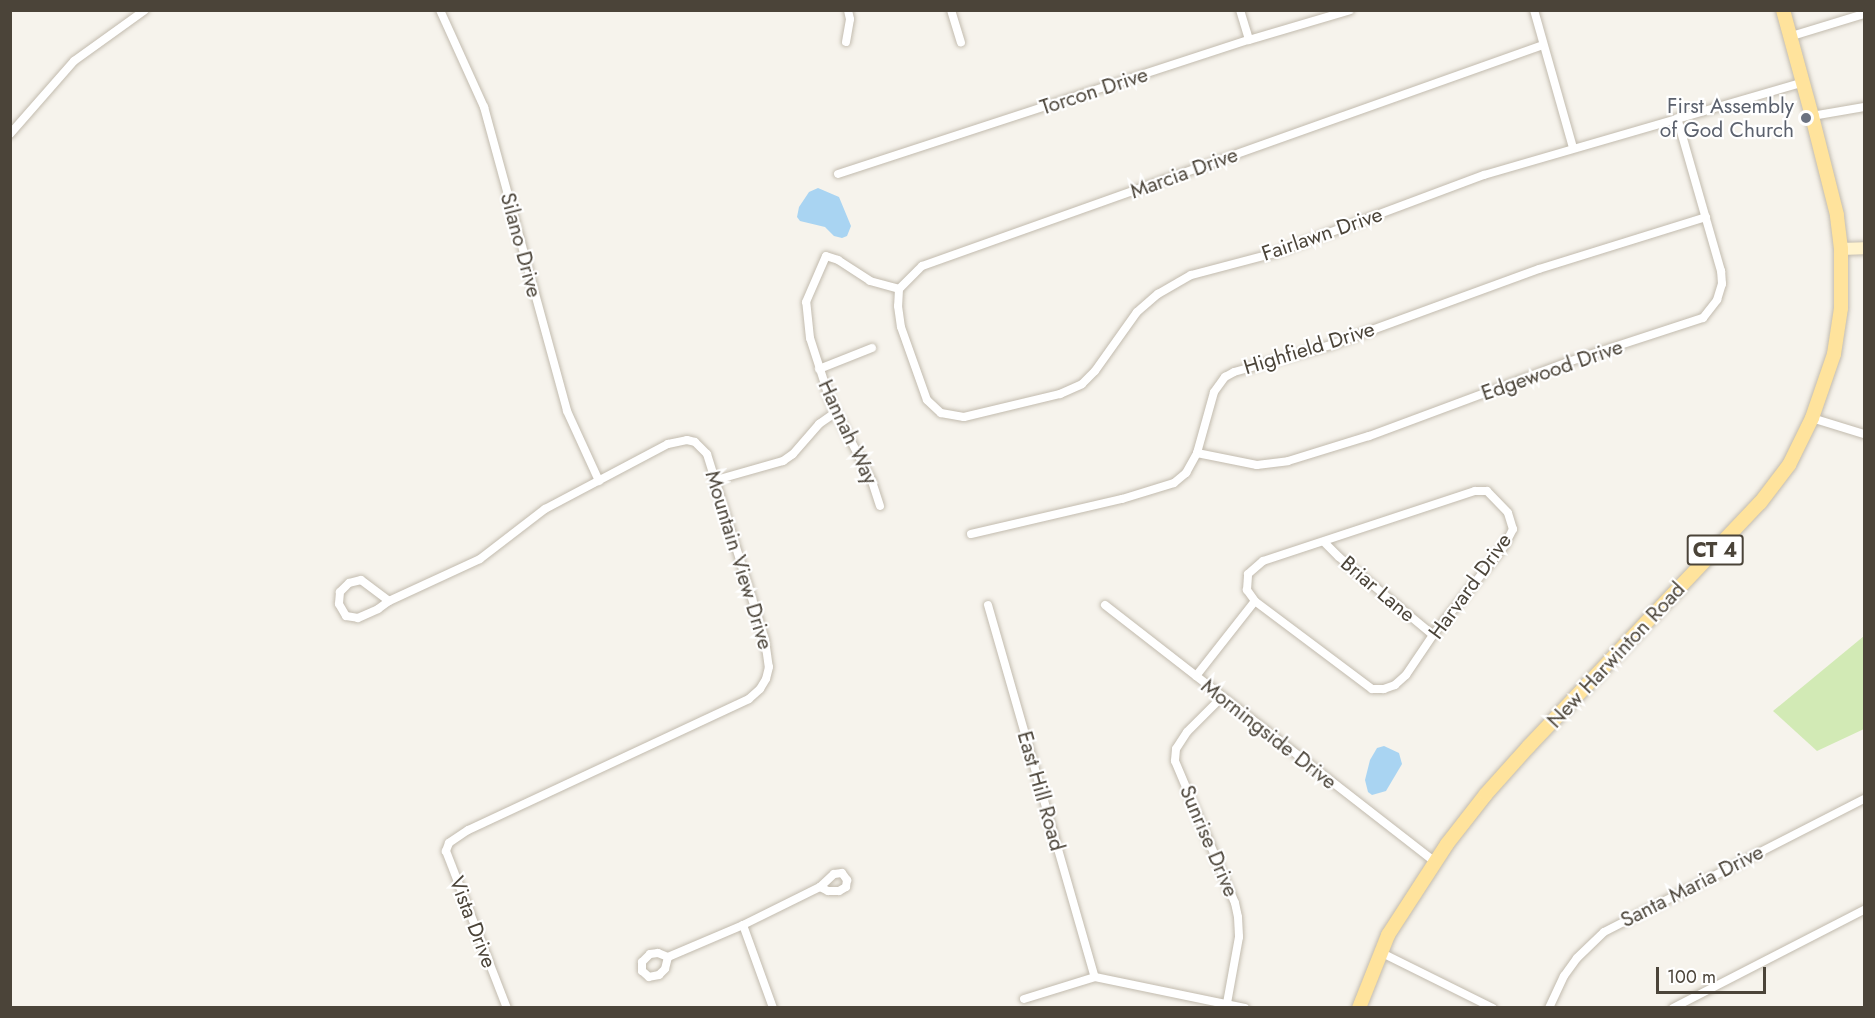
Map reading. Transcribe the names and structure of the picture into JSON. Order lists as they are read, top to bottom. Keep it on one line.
{"streets":{"main road":["CT 4","New Harwinton Road"],"street":["Torcon Drive","Marcia Drive","Fairlawn Drive","Silano Drive","Highfield Drive","Edgewood Drive","Hannah Way","Mountain View Drive","Harvard Drive","Briar Lane","Morningside Drive","East Hill Road","Sunrise Drive","Santa Maria Drive","Vista Drive"]},"crossings":[["Marcia Drive","Fairlawn Drive"],["Marcia Drive","Hannah Way"],["Fairlawn Drive","Edgewood Drive"],["Fairlawn Drive","Hannah Way"],["Fairlawn Drive","New Harwinton Road"],["Silano Drive","Mountain View Drive"],["Highfield Drive","Edgewood Drive"],["Mountain View Drive","Vista Drive"],["Harvard Drive","Briar Lane"],["New Harwinton Road","Morningside Drive"],["Morningside Drive","Sunrise Drive"]],"places":["First Assembly of God Church"],"scale_bar":"100 m"}
